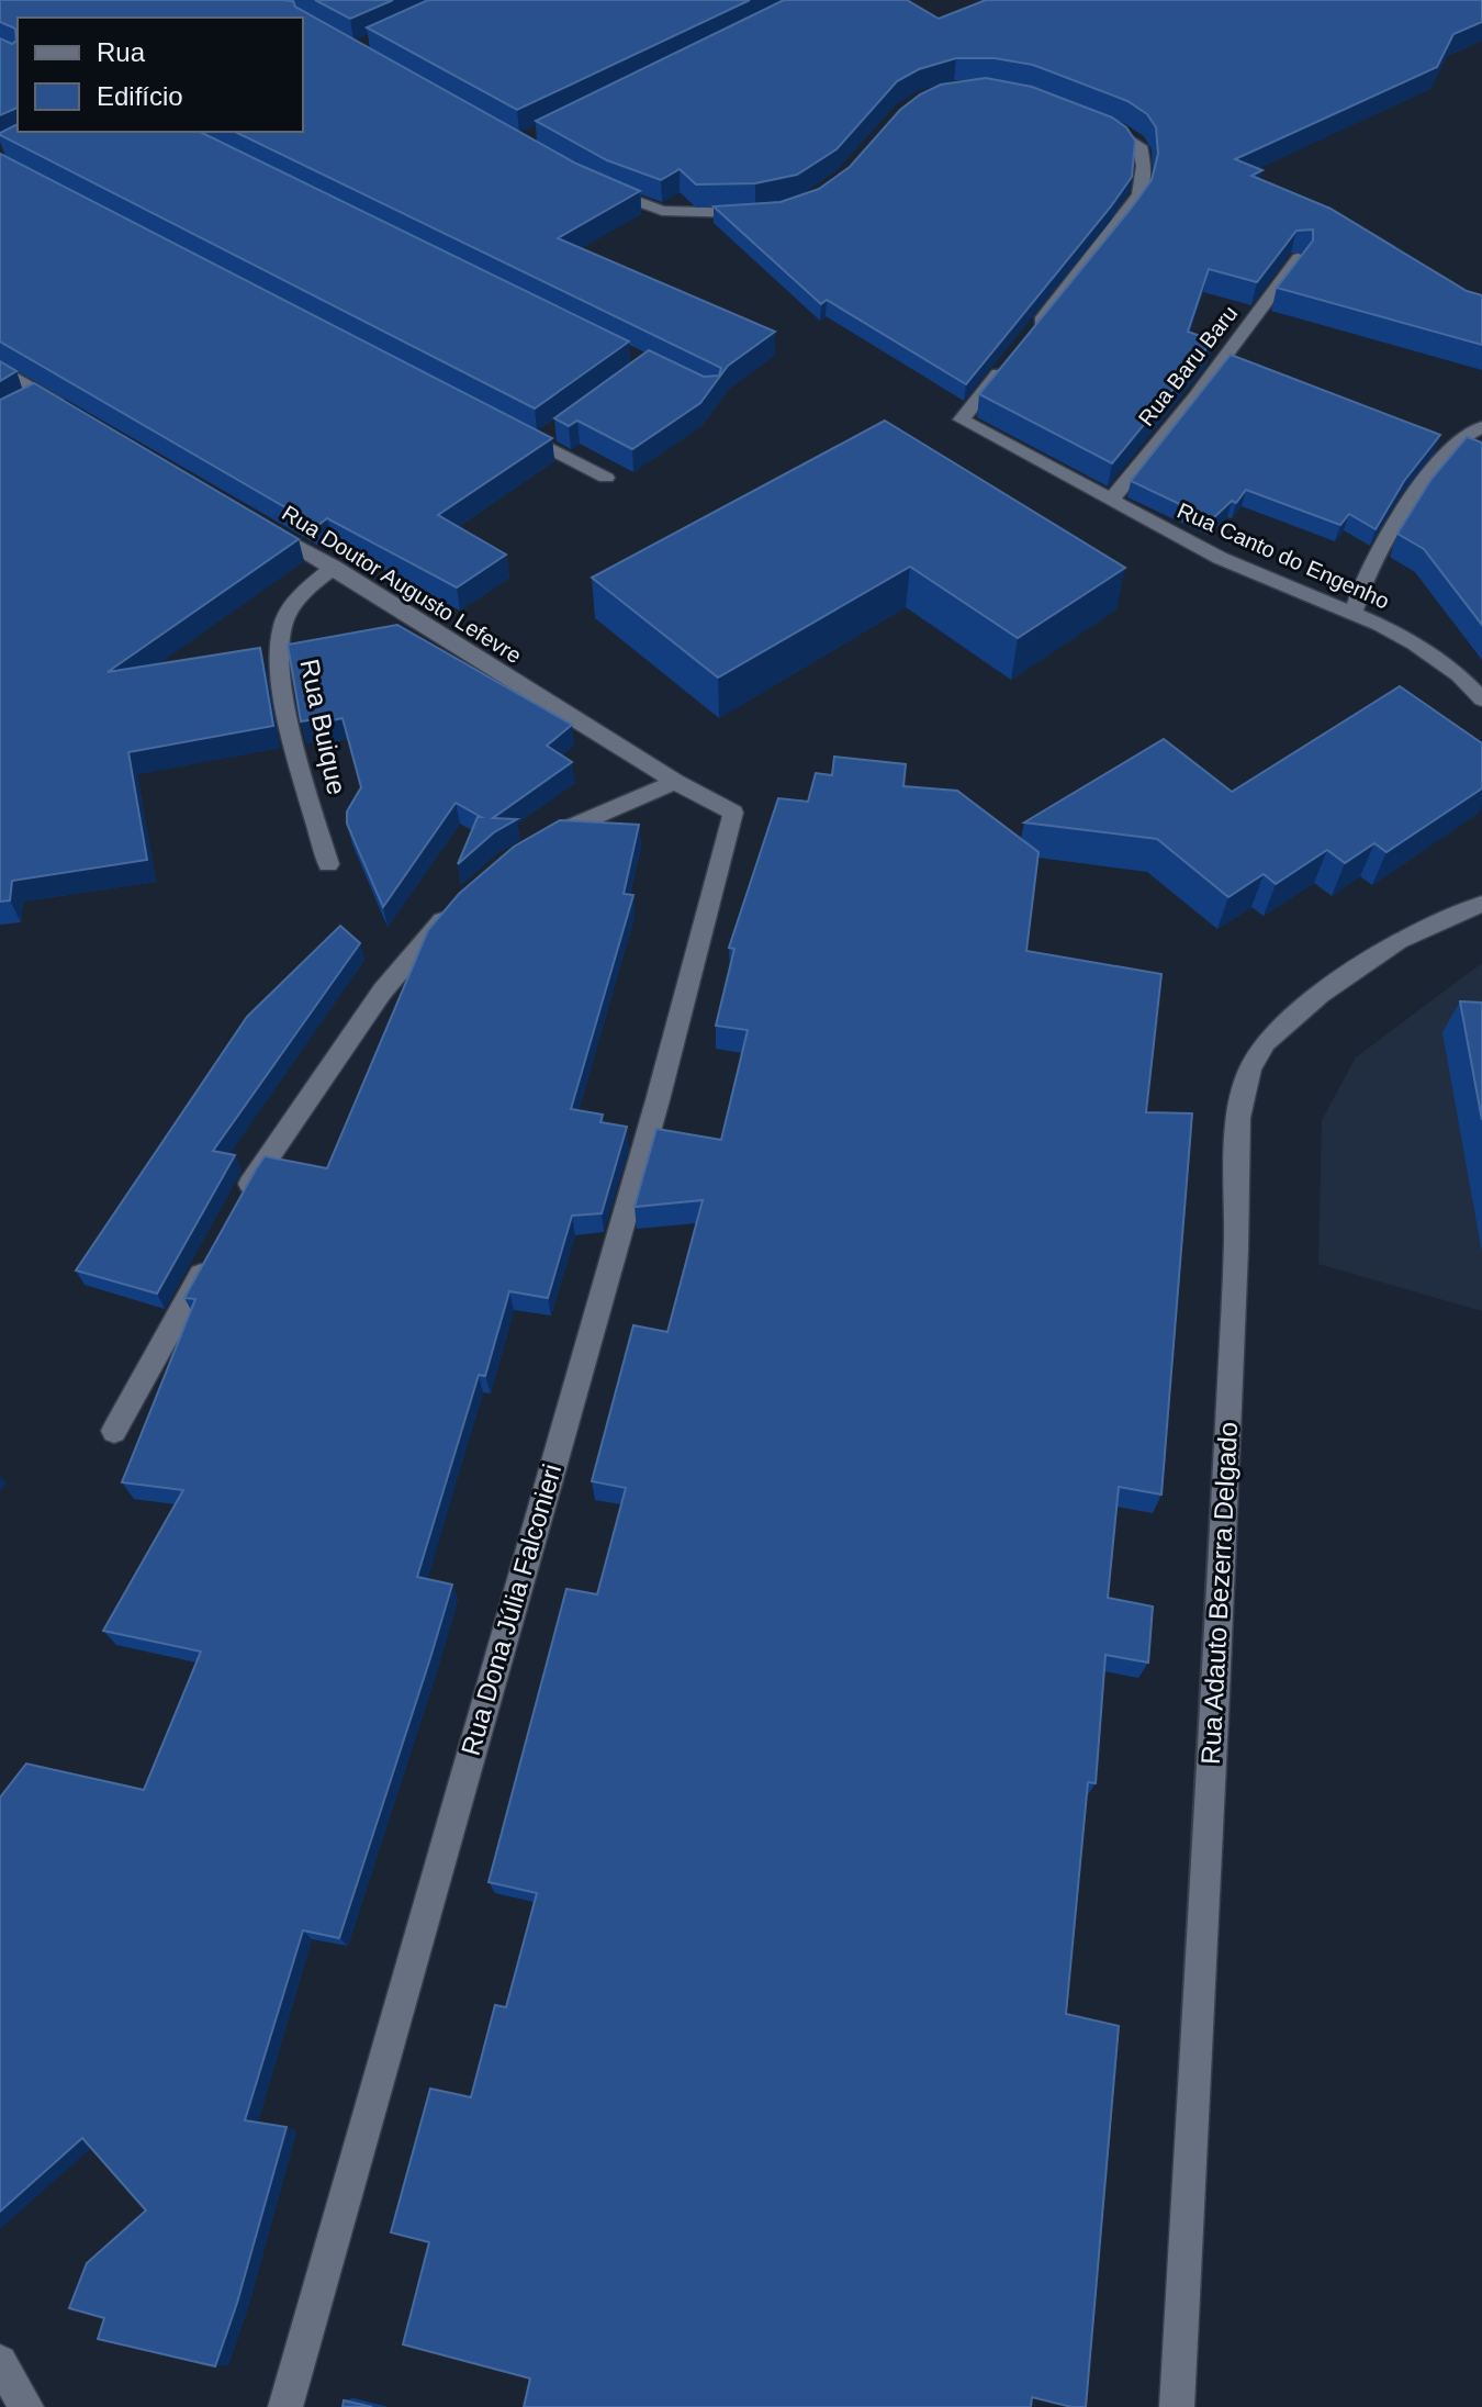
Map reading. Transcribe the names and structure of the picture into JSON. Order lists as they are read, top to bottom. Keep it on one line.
{"streets":{"street":["Rua Baru Baru","Rua Canto do Engenho","Rua Doutor Augusto Lefevre","Rua Buique","Rua Adauto Bezerra Delgado","Rua Dona Júlia Falconieri"]},"crossings":[["Rua Baru Baru","Rua Canto do Engenho"],["Rua Doutor Augusto Lefevre","Rua Buique"],["Rua Doutor Augusto Lefevre","Rua Dona Júlia Falconieri"]],"legend":["Rua","Edifício"]}
